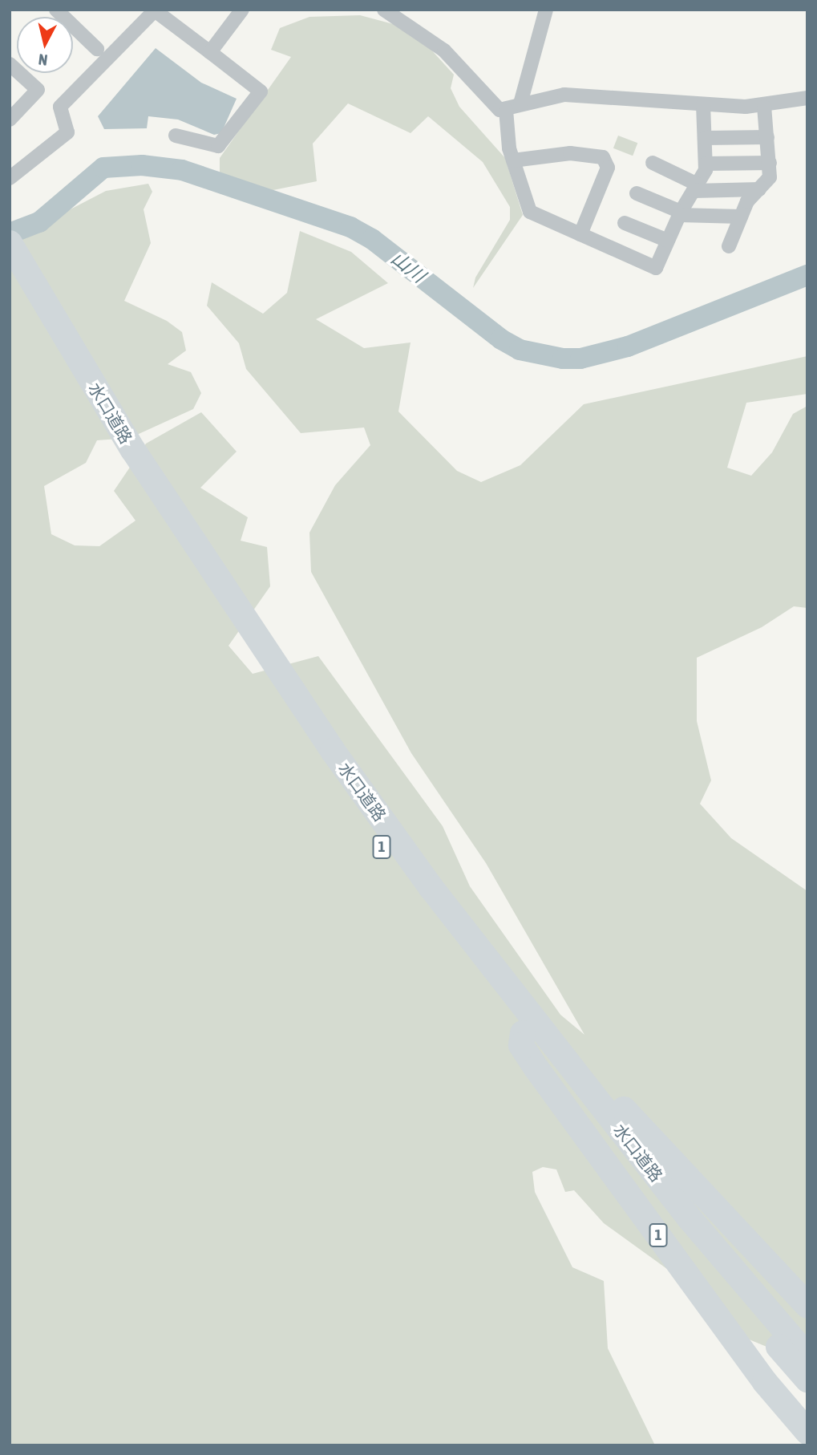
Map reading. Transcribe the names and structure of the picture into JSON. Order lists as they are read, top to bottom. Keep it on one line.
{"streets":{"highway":["水口道路","1"]},"crossings":[["水口道路","1"]],"water":["山川"],"north":"bottom"}
